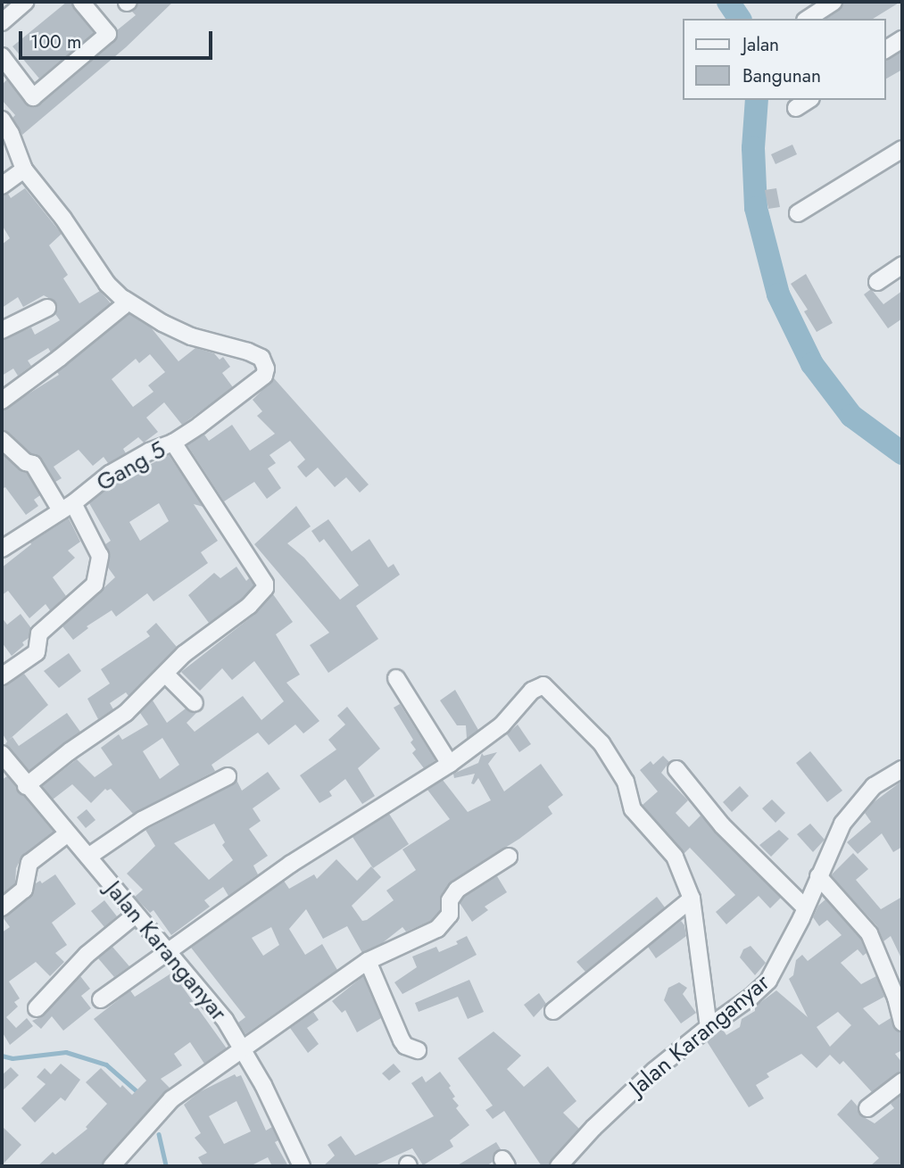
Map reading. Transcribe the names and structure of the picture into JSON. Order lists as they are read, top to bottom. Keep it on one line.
{"streets":{"street":["Gang 5","Jalan Karanganyar"]},"legend":["Jalan","Bangunan"],"scale_bar":"100 m"}
